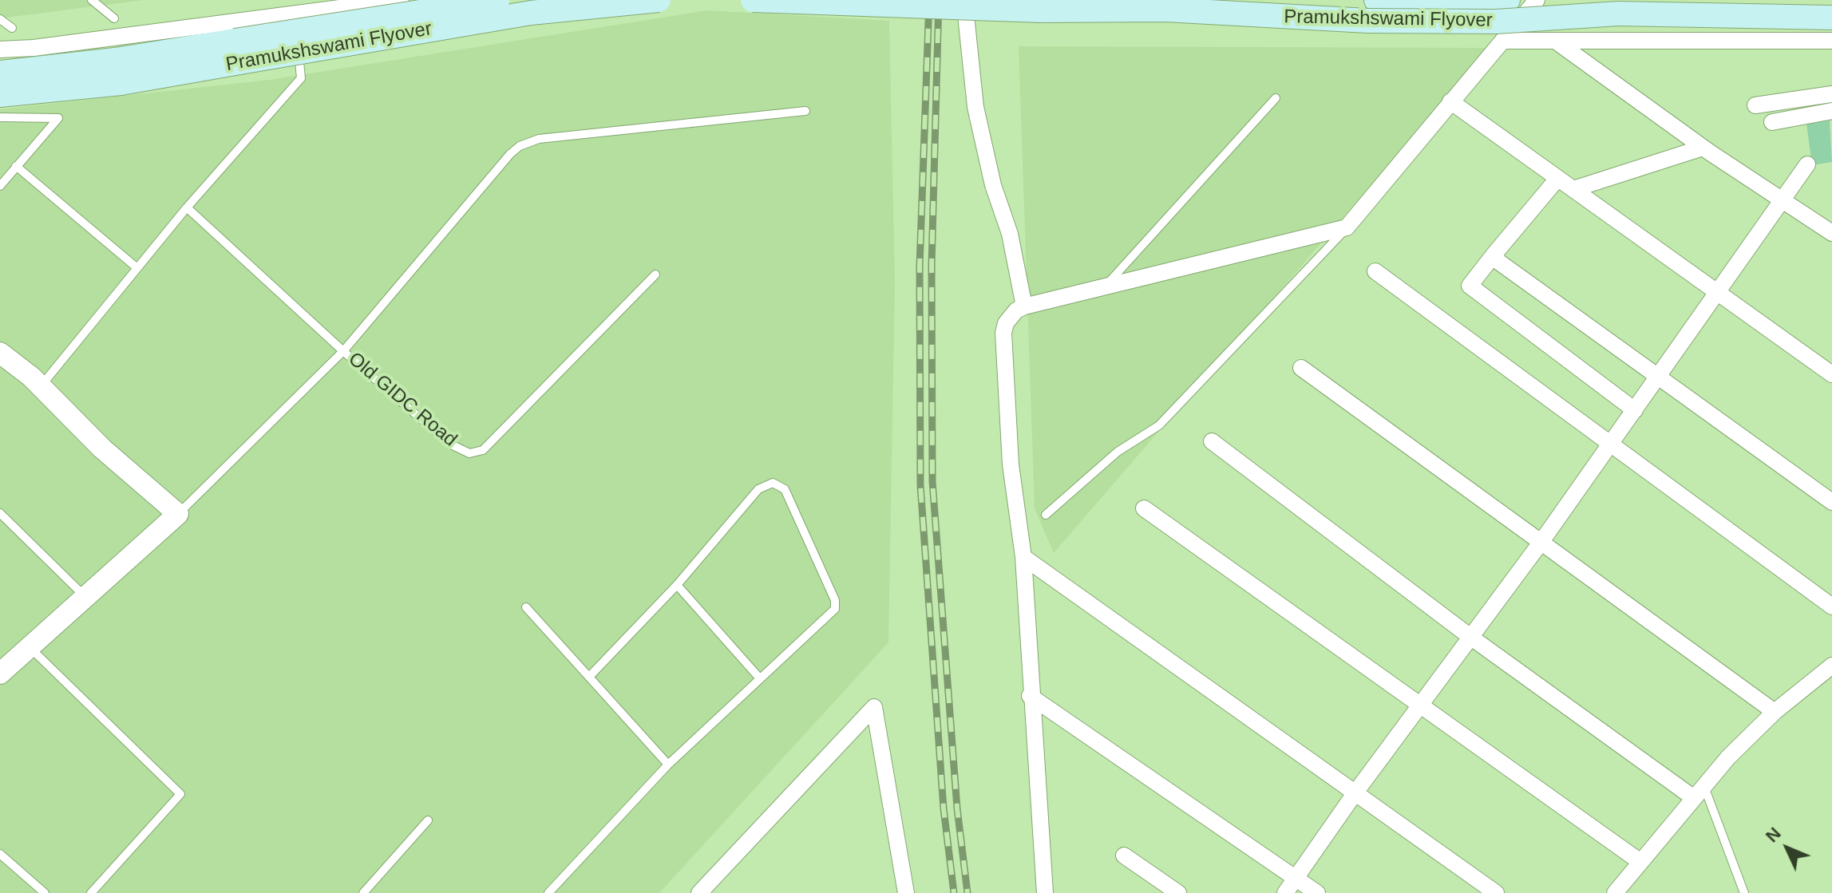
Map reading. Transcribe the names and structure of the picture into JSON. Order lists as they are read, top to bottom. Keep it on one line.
{"streets":{"main road":["Pramukshswami Flyover"],"street":["Old GIDC Road"]},"north":"top left"}
